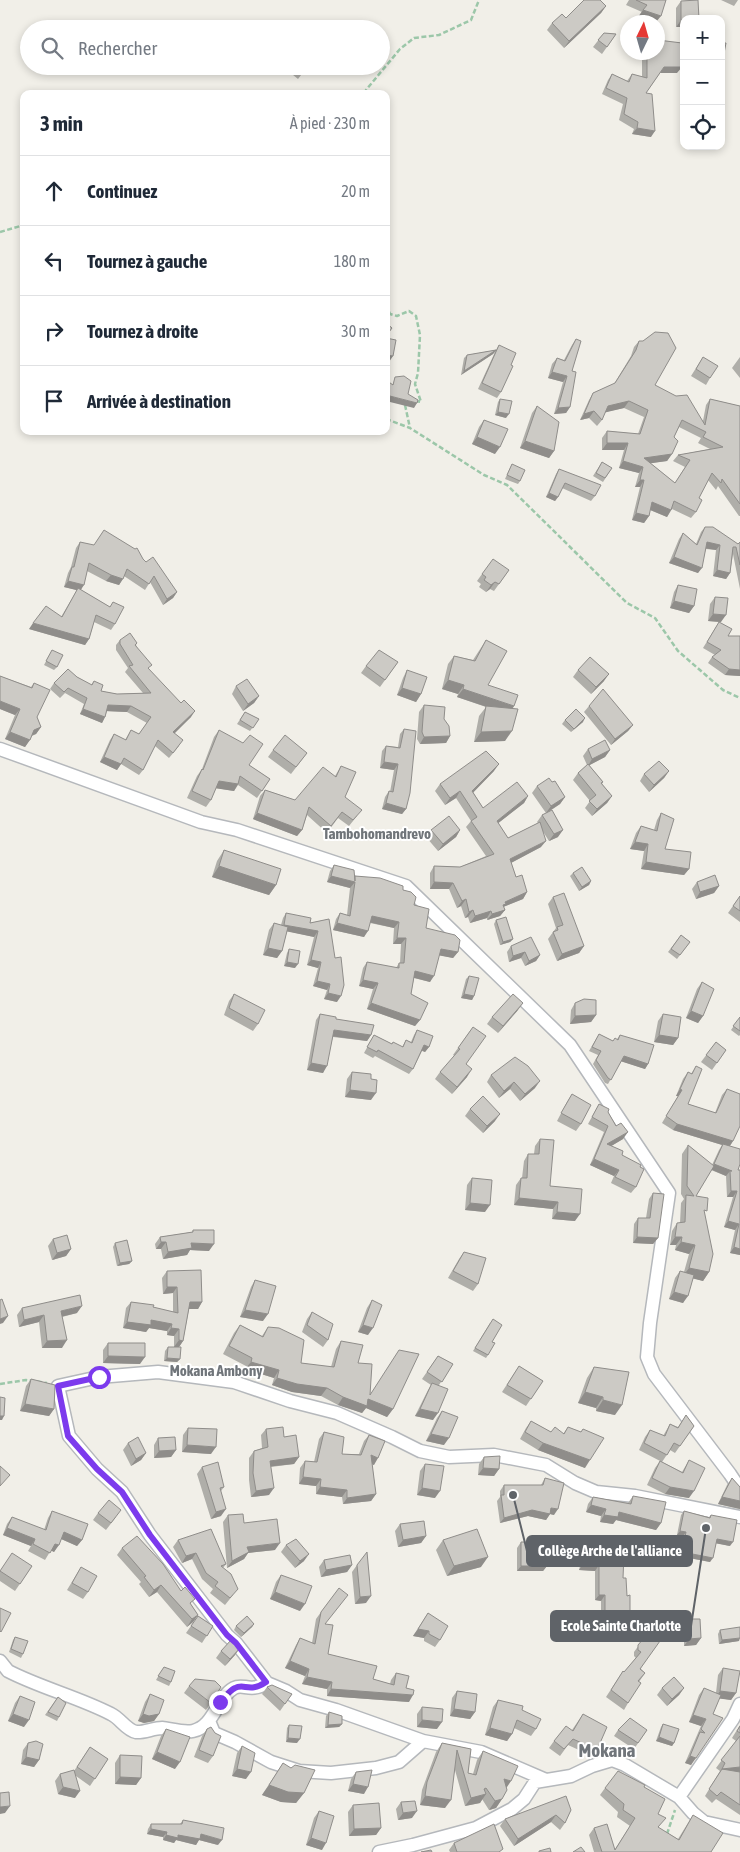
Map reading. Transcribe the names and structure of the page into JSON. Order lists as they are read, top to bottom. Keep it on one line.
{"districts":["Tambohomandrevo","Mokana Ambony","Mokana"],"places":["Collège Arche de l'alliance","Ecole Sainte Charlotte"],"north":"top","page":{"map_buttons":["+","−"],"search":"Rechercher","heading":["3 min","À pied · 230 m"],"list":[["Continuez","20 m"],["Tournez à gauche","180 m"],["Tournez à droite","30 m"],"Arrivée à destination"]}}
